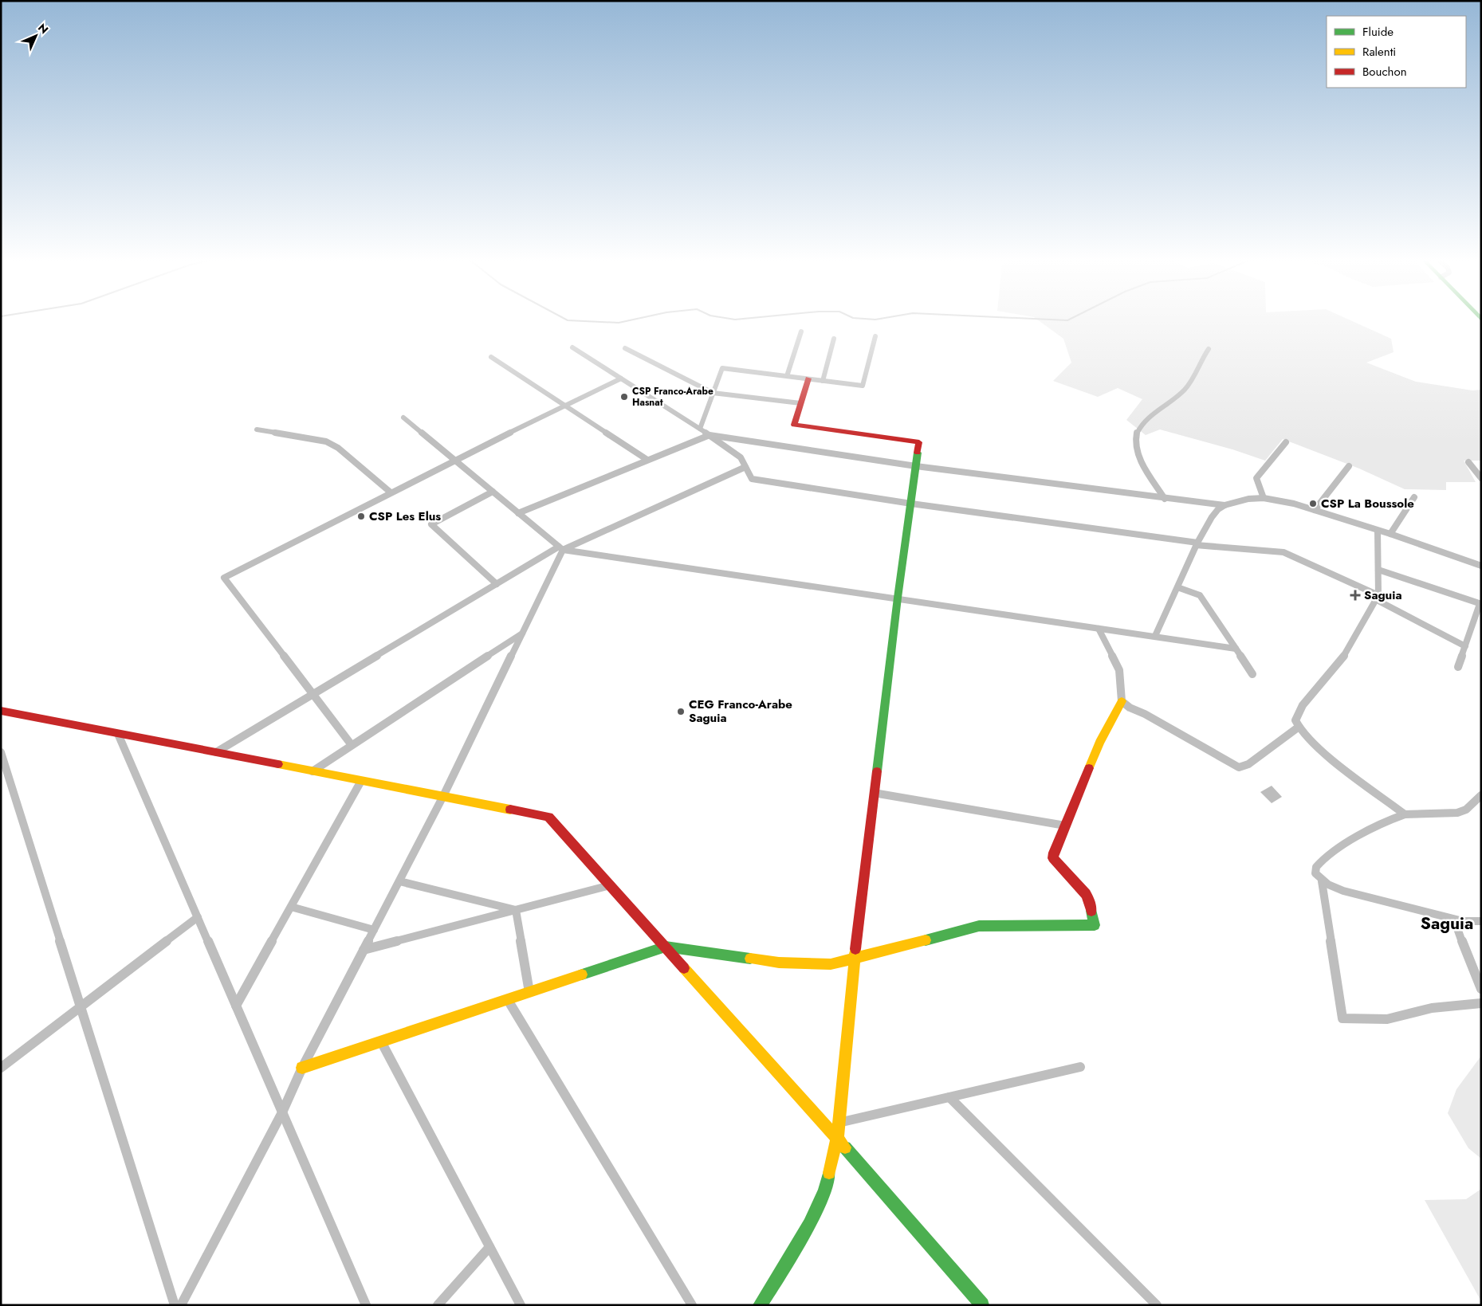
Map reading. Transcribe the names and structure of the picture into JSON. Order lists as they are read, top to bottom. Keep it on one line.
{"districts":["Saguia"],"places":{"other":["CSP Franco-Arabe Hasnat","CSP La Boussole","CSP Les Elus","CEG Franco-Arabe Saguia"],"health":["Saguia"]},"legend":["Fluide","Ralenti","Bouchon"],"north":"top right"}
